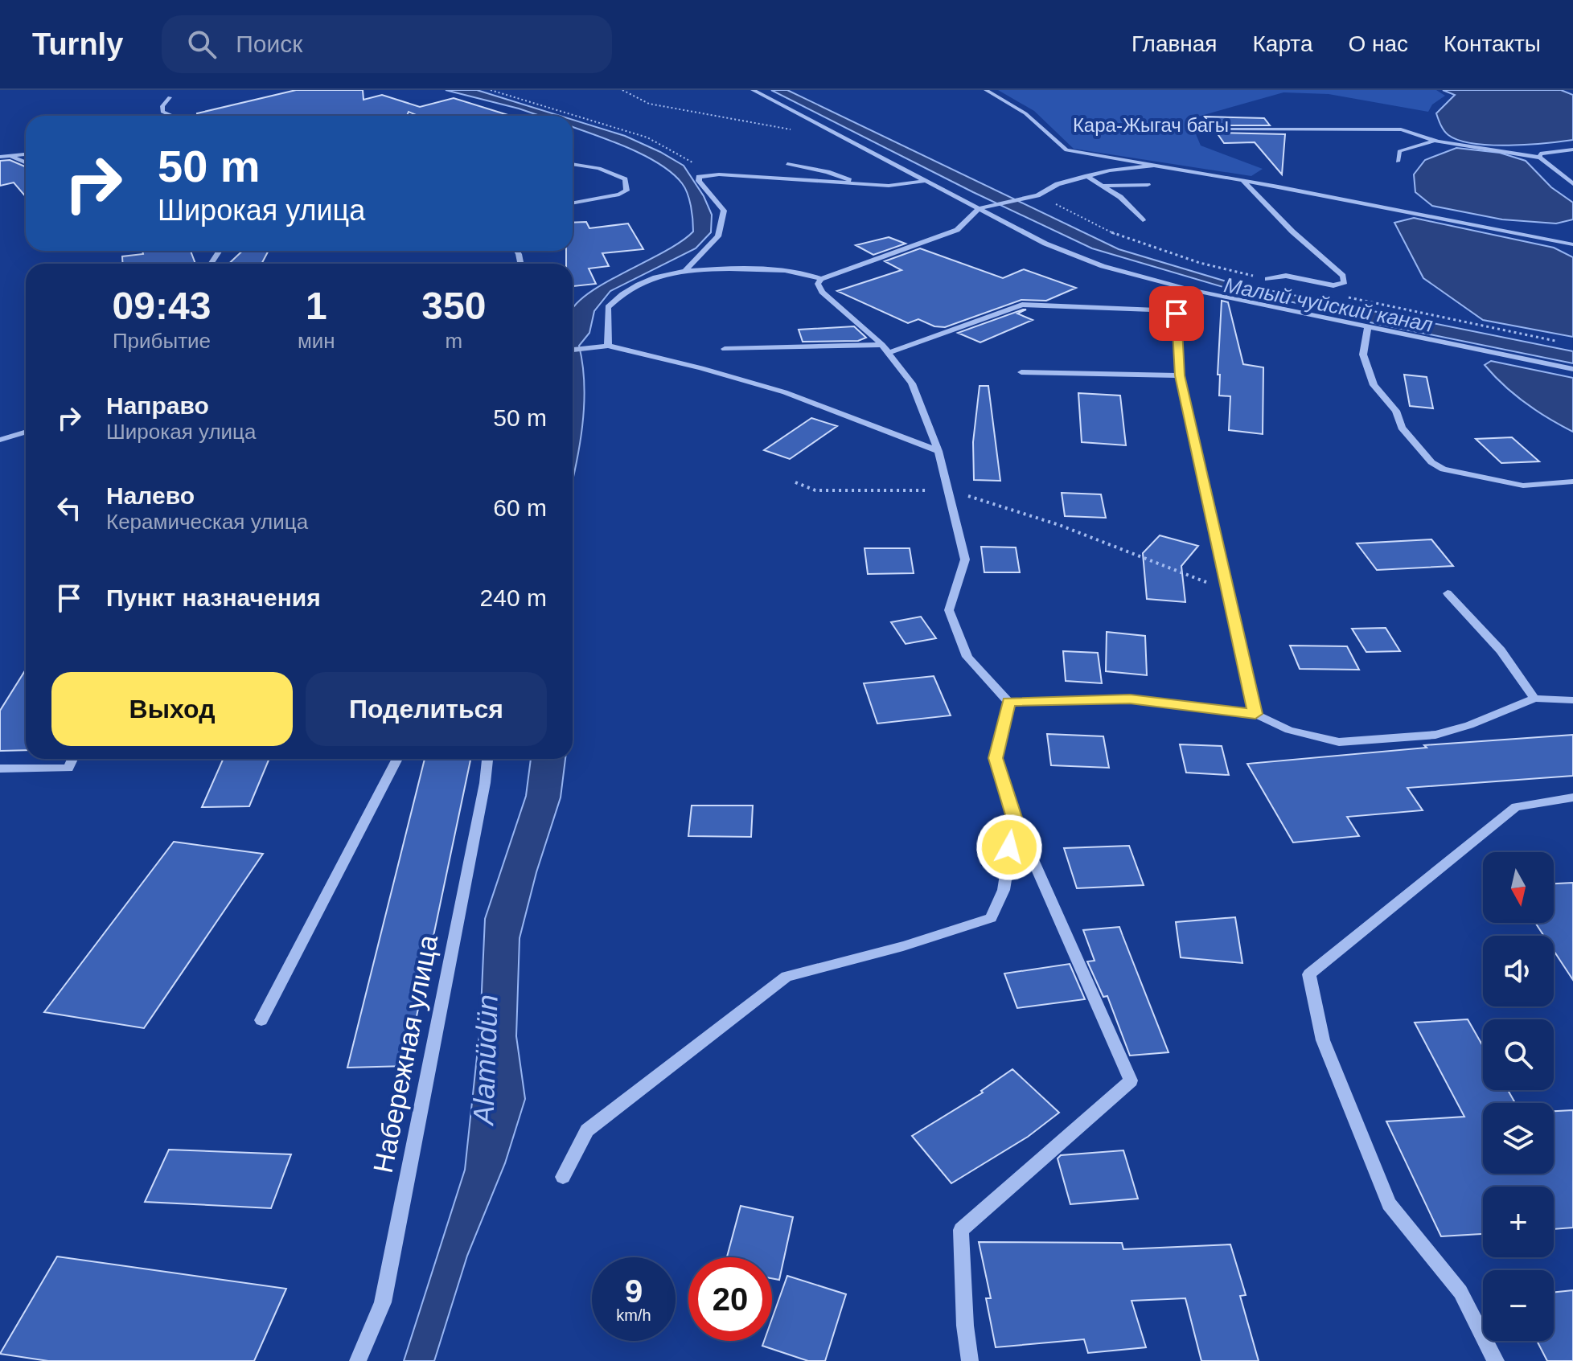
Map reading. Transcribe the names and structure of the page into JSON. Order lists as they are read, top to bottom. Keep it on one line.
{"streets":{"street":["Набережная улица"]},"water":["Малый чуйский канал","Alamüdün"],"parks":["Кара-Жыгач багы"],"north":"bottom","page":{"header":"Turnly","search":"Поиск","nav":["Главная","Карта","О нас","Контакты"],"turn":["50 m","Широкая улица"],"eta":["09:43","Прибытие","1","мин","350","m"],"list":[{"name":"Направо","note":"Широкая улица","value":"50 m"},{"name":"Налево","note":"Керамическая улица","value":"60 m"},{"name":"Пункт назначения","value":"240 m"}],"buttons":["Выход","Поделиться"],"map_buttons":["+","−"],"speed":"9 km/h","limit":"20"}}
